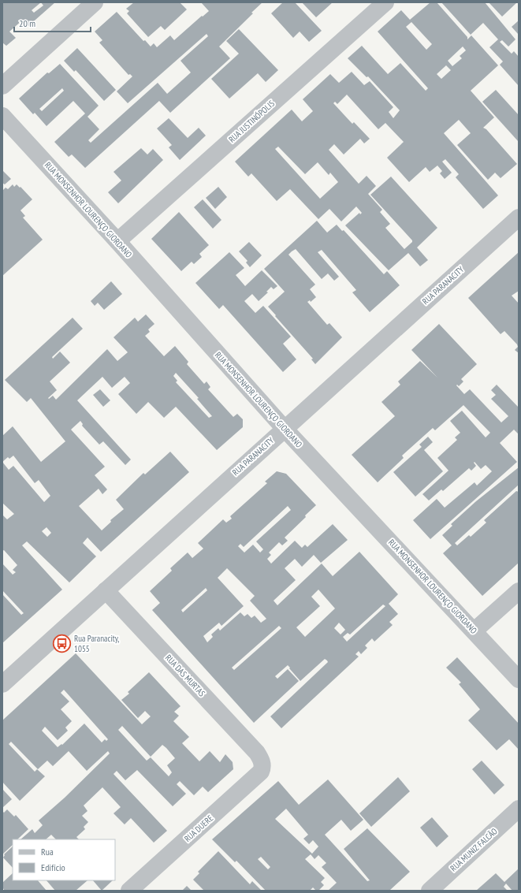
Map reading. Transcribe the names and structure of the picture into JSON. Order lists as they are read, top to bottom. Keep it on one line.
{"streets":{"street":["RUA JUSTINÓPOLIS","RUA MONSENHOR LOURENÇO GIORDANO","RUA PARANACITY","RUA DAS MURTAS","RUA DUERE","RUA MUNIZ FALCÃO"]},"crossings":[["RUA JUSTINÓPOLIS","RUA MONSENHOR LOURENÇO GIORDANO"],["RUA MONSENHOR LOURENÇO GIORDANO","RUA PARANACITY"],["RUA PARANACITY","RUA DAS MURTAS"],["RUA DAS MURTAS","RUA DUERE"]],"places":{"bus stop":["Rua Paranacity, 1055"]},"legend":["Rua","Edifício"],"scale_bar":"20 m"}
